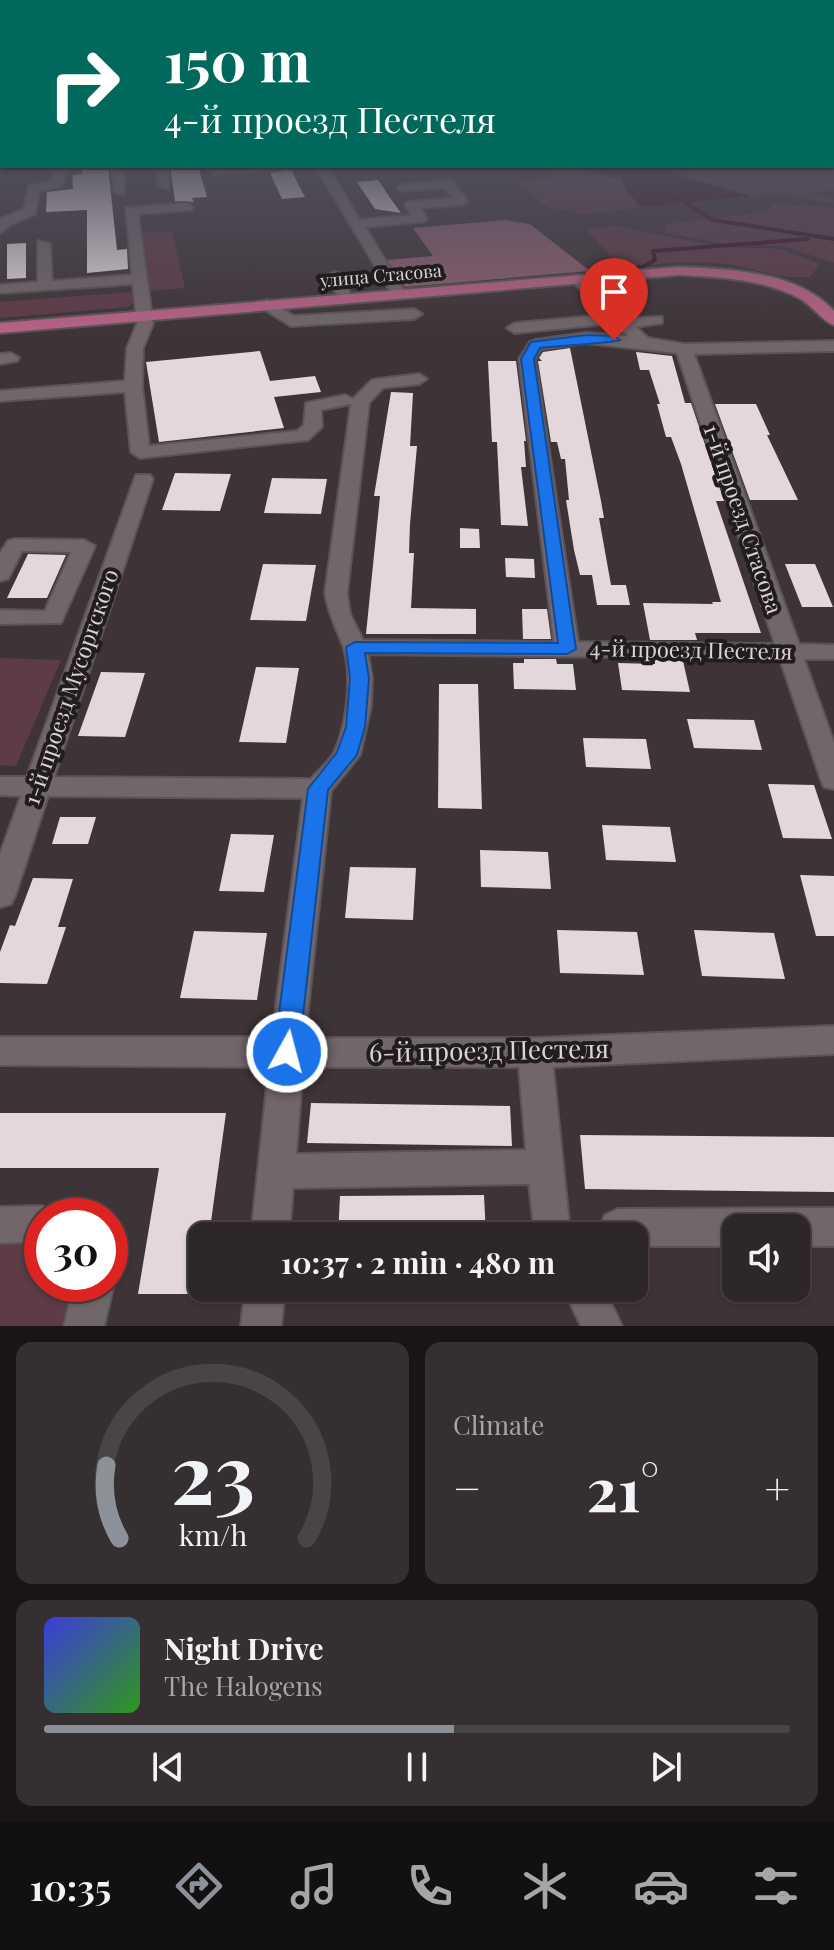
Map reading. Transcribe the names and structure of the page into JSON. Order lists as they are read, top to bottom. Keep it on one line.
{"streets":{"main road":["улица Стасова"],"street":["1-й проезд Стасова","4-й проезд Пестеля","1-й проезд Мусоргского","6-й проезд Пестеля"]},"crossings":[["1-й проезд Стасова","4-й проезд Пестеля"]],"page":{"turn":["150 m","4-й проезд Пестеля"],"limit":"30","trip":"10:37 · 2 min · 480 m","tile":"Climate","heat":["−","21°","+"],"song":["Night Drive","The Halogens"],"tabs":"10:35","gauge":["23","km/h"]}}
